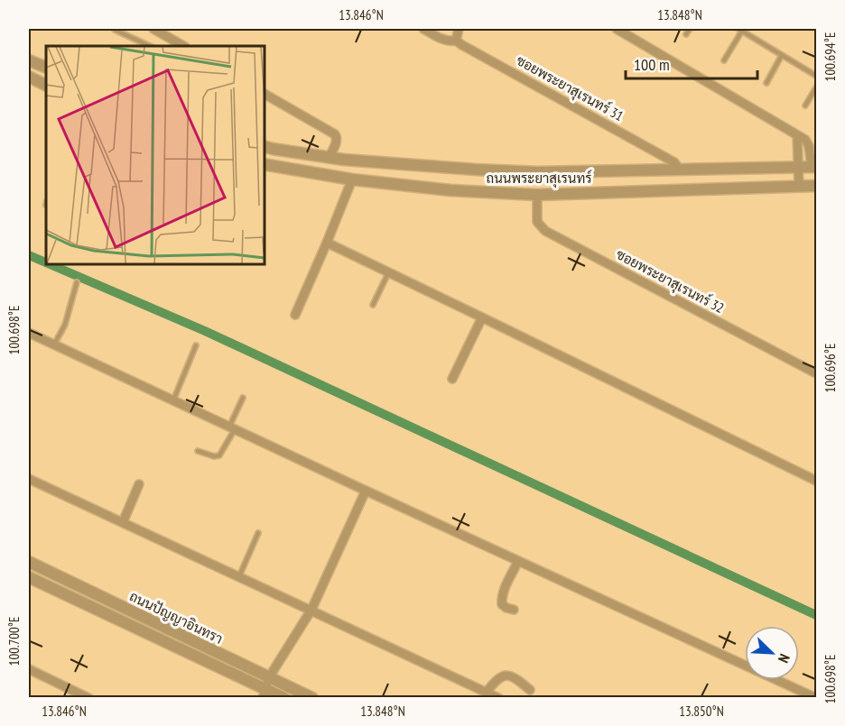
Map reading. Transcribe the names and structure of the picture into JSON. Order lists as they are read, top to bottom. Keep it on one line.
{"streets":{"street":["ซอยพระยาสุเรนทร์ 31","ถนนพระยาสุเรนทร์","ซอยพระยาสุเรนทร์ 32","ถนนปัญญาอินทรา"]},"crossings":[["ซอยพระยาสุเรนทร์ 31","ถนนพระยาสุเรนทร์"],["ถนนพระยาสุเรนทร์","ซอยพระยาสุเรนทร์ 32"]],"scale_bar":"100 m","north":"bottom right","coordinates":["13.846°N","13.848°N","100.694°E","100.698°E","100.696°E","100.700°E","13.850°N"]}
